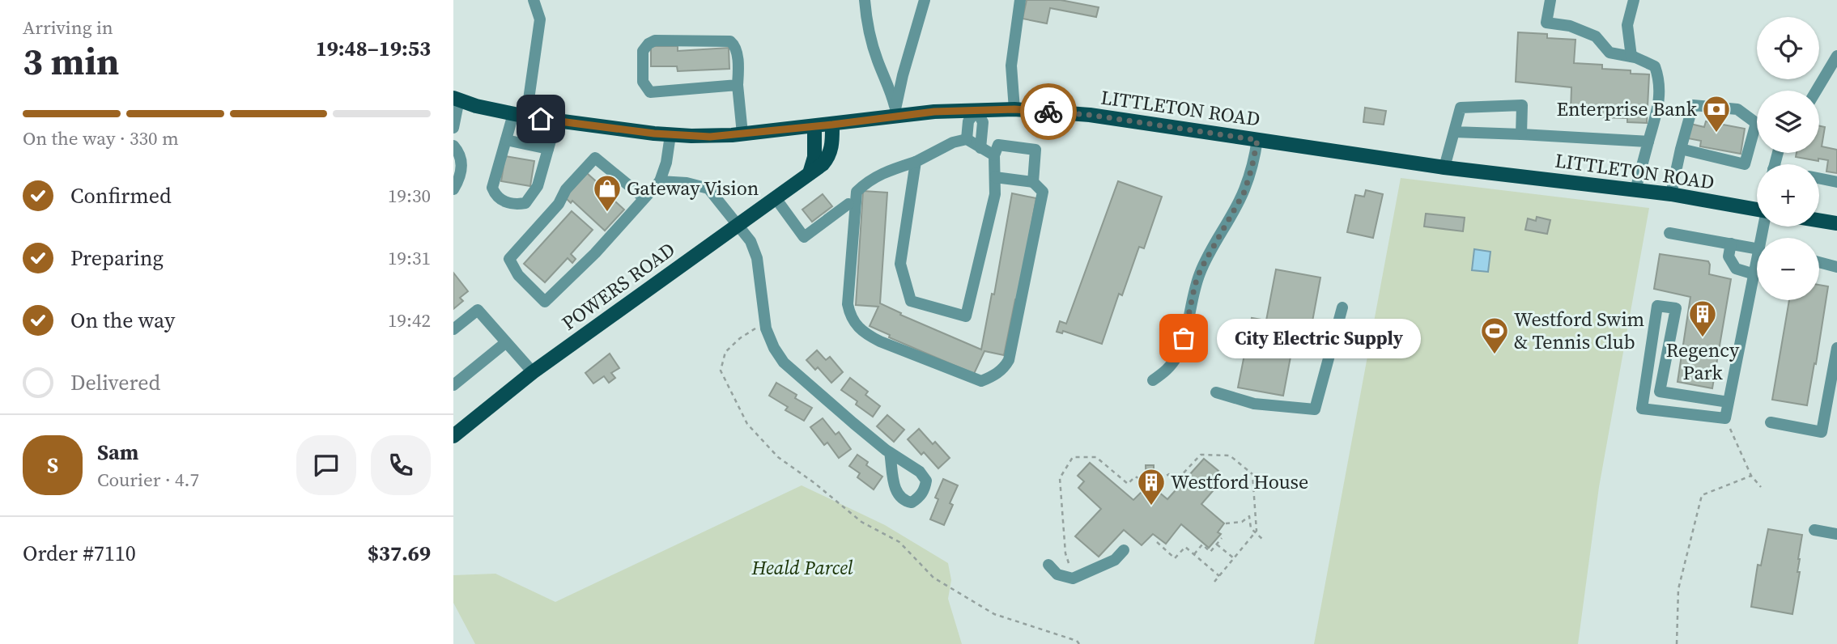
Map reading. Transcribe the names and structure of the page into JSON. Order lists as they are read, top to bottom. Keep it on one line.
{"streets":{"main road":["LITTLETON ROAD","POWERS ROAD"]},"crossings":[["LITTLETON ROAD","POWERS ROAD"]],"parks":["Heald Parcel"],"places":{"bank":["Enterprise Bank"],"shop":["Gateway Vision"],"building":["Regency Park","Westford House"],"other":["City Electric Supply"],"sports":["Westford Swim & Tennis Club"]},"page":{"heading":["3 min","Arriving in","19:48–19:53"],"panel":["Sam","Courier · 4.7","Order #7110","$37.69"],"map_buttons":["+","−"],"bar":"On the way · 330 m","list":[["Confirmed","19:30"],["Preparing","19:31"],["On the way","19:42"],"Delivered"],"bubble":"City Electric Supply","round":"S"}}
